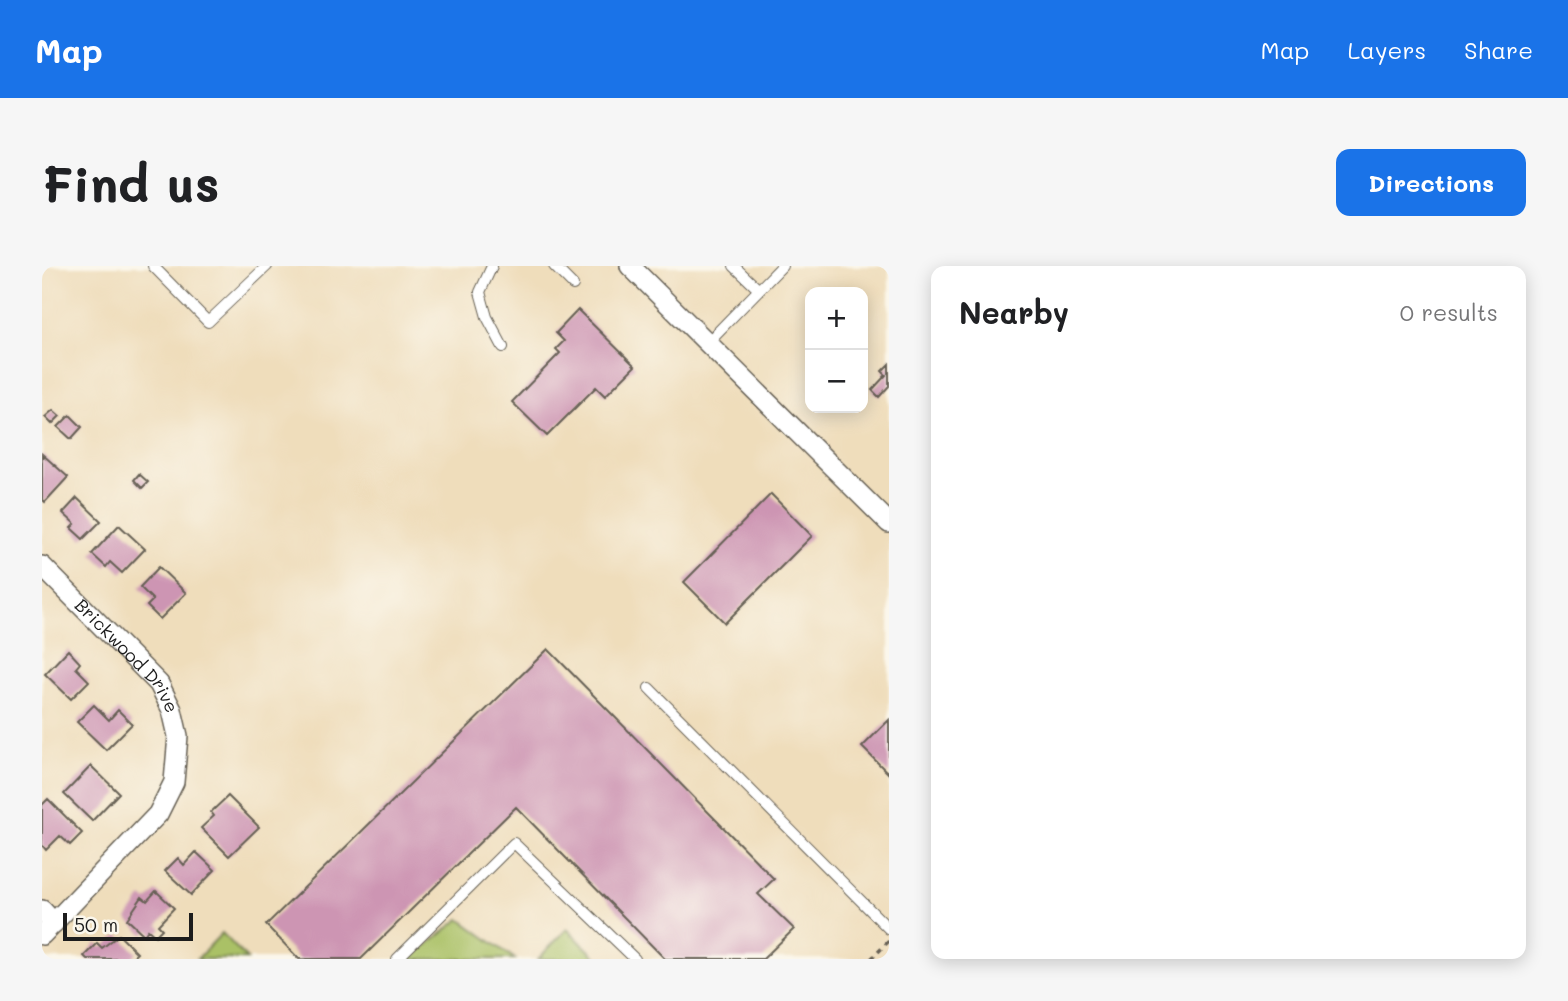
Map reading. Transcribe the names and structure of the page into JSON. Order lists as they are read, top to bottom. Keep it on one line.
{"streets":{"street":["Brickwood Drive"]},"scale_bar":"50 m","page":{"header":"Map","nav":["Map","Layers","Share"],"buttons":"Directions","title":"Find us","heading":["Nearby","0 results"],"map_buttons":["+","−"],"scale":"50 m"}}
